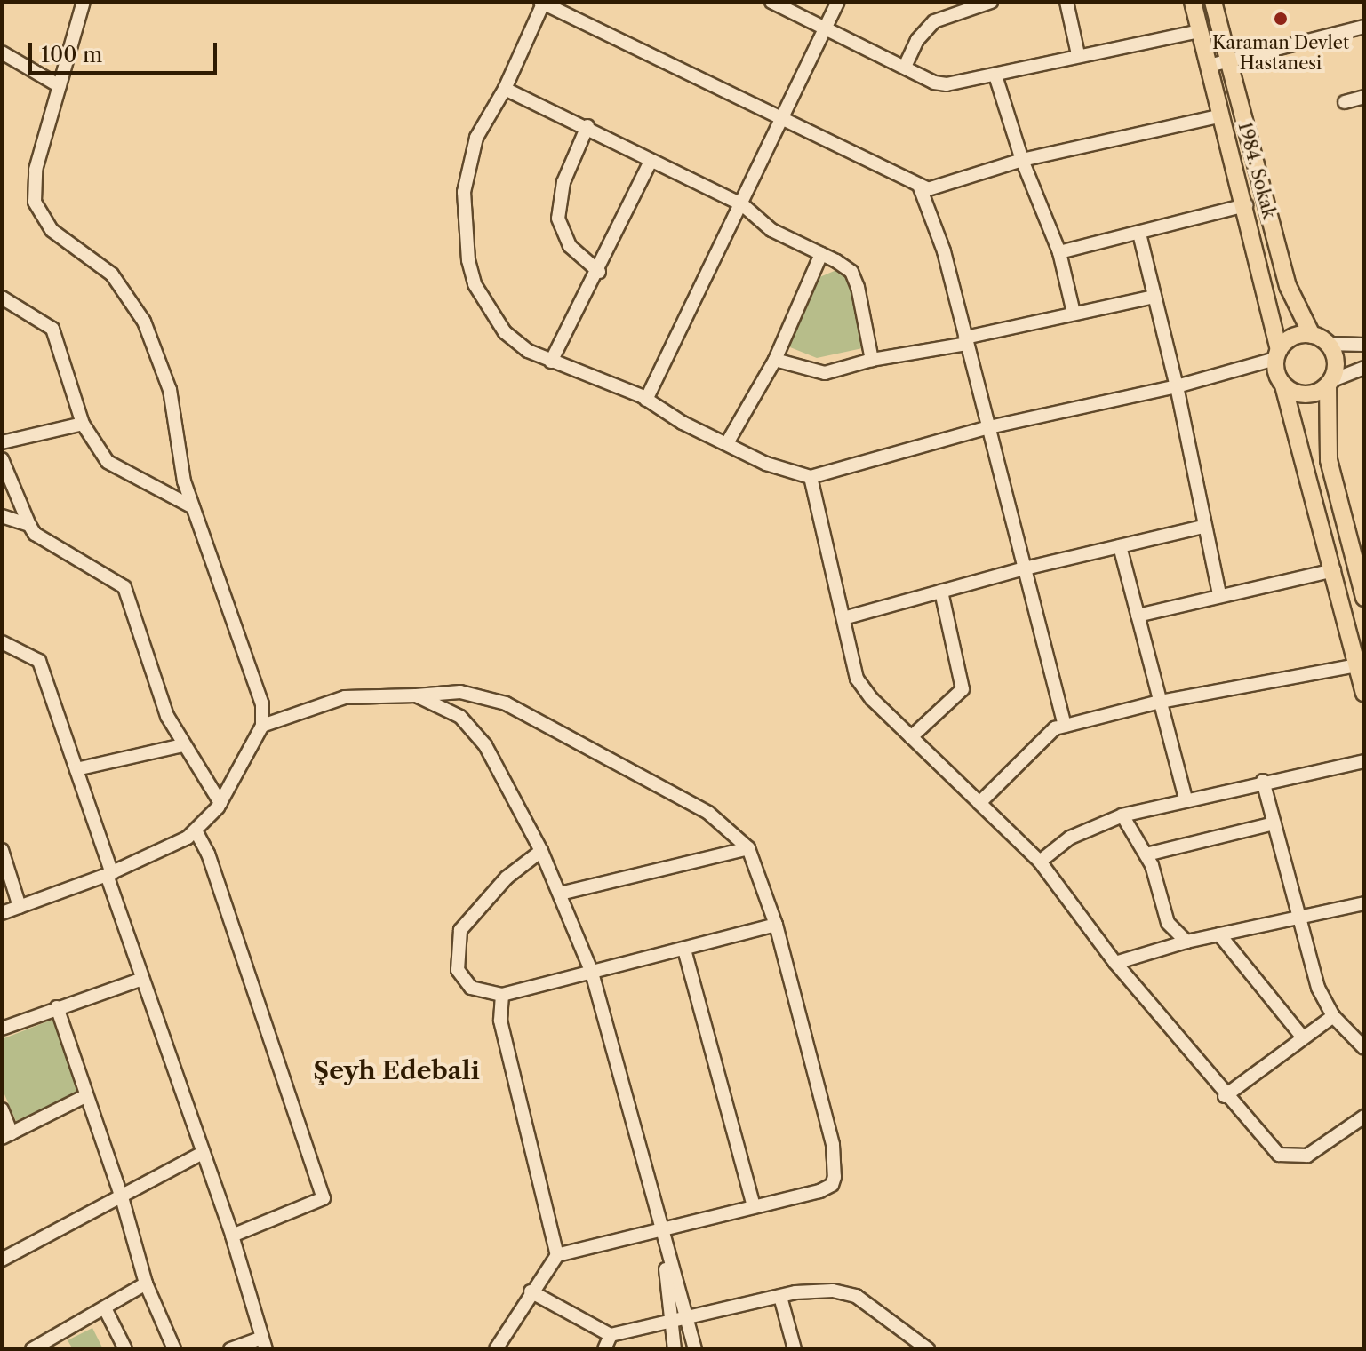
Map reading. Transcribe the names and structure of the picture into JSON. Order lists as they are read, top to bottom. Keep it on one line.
{"streets":{"main road":["1984. Sokak"]},"districts":["Şeyh Edebali"],"places":["Karaman Devlet Hastanesi"],"scale_bar":"100 m"}
